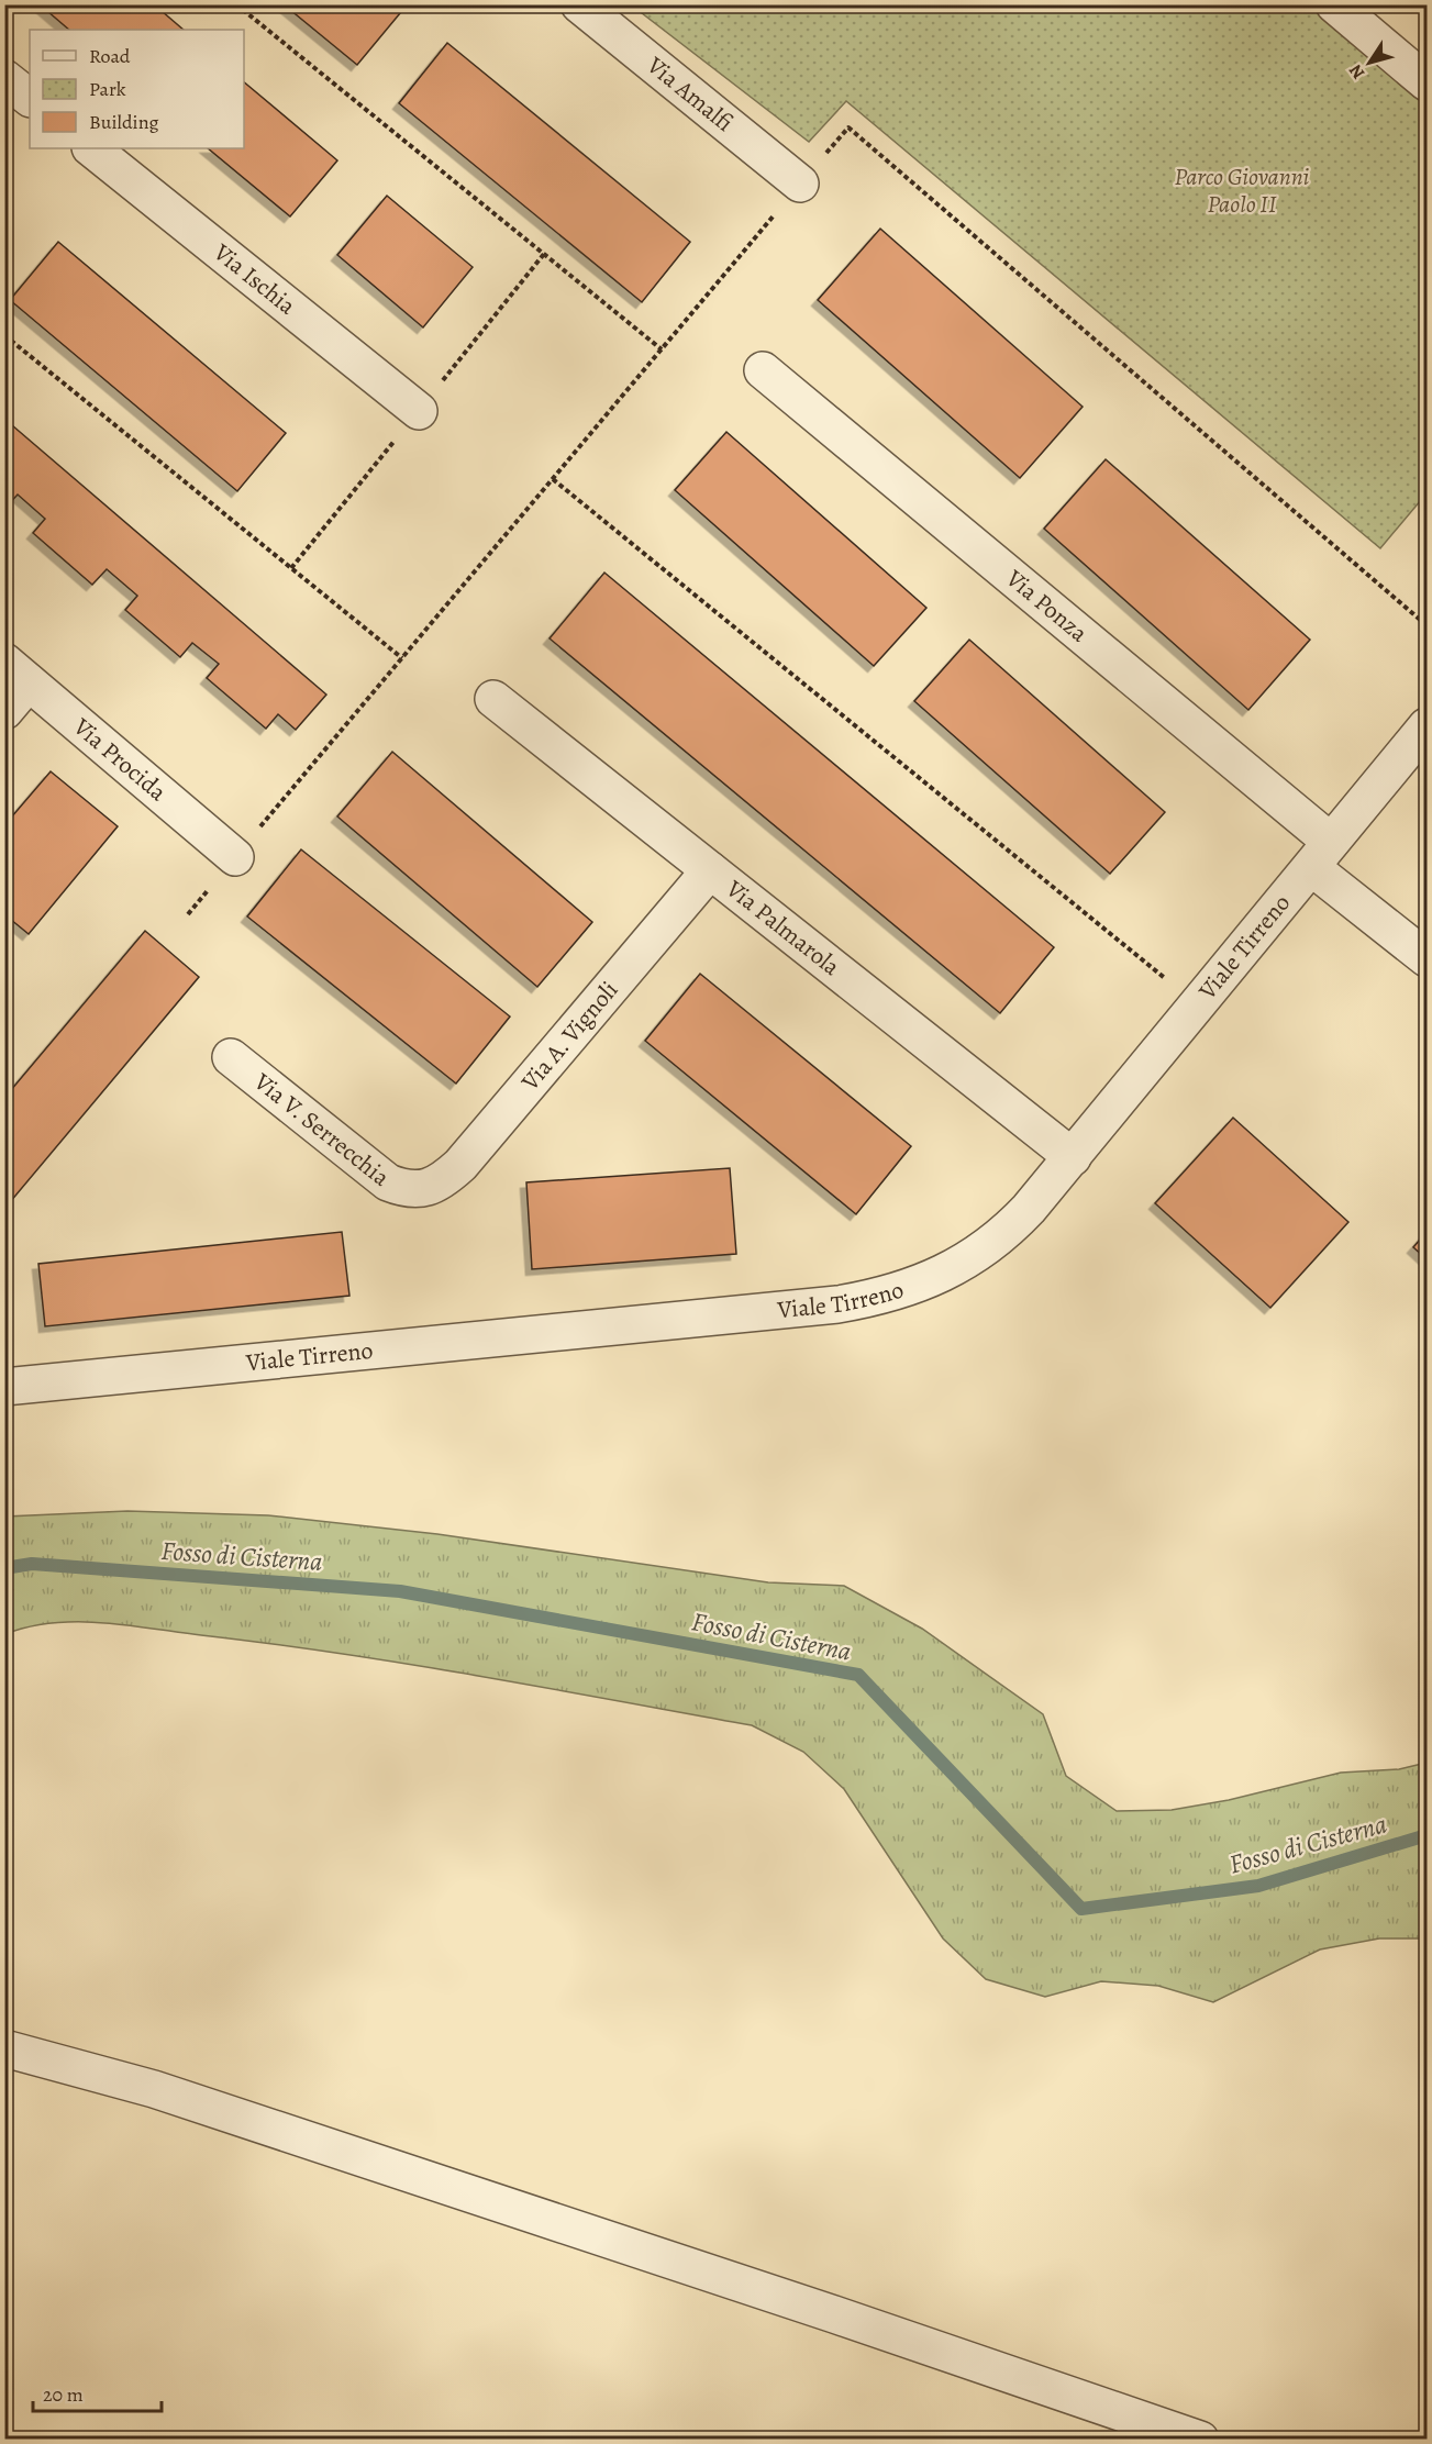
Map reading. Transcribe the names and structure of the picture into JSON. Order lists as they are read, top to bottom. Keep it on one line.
{"streets":{"street":["Via Amalfi","Via Ischia","Via Ponza","Via Procida","Via Palmarola","Viale Tirreno","Via A. Vignoli","Via V. Serrecchia"]},"crossings":[["Via Ponza","Viale Tirreno"],["Via Palmarola","Viale Tirreno"],["Via Palmarola","Via A. Vignoli"],["Via A. Vignoli","Via V. Serrecchia"]],"water":["Fosso di Cisterna"],"parks":["Parco Giovanni Paolo II"],"legend":["Road","Park","Building"],"scale_bar":"20 m","north":"bottom left"}
